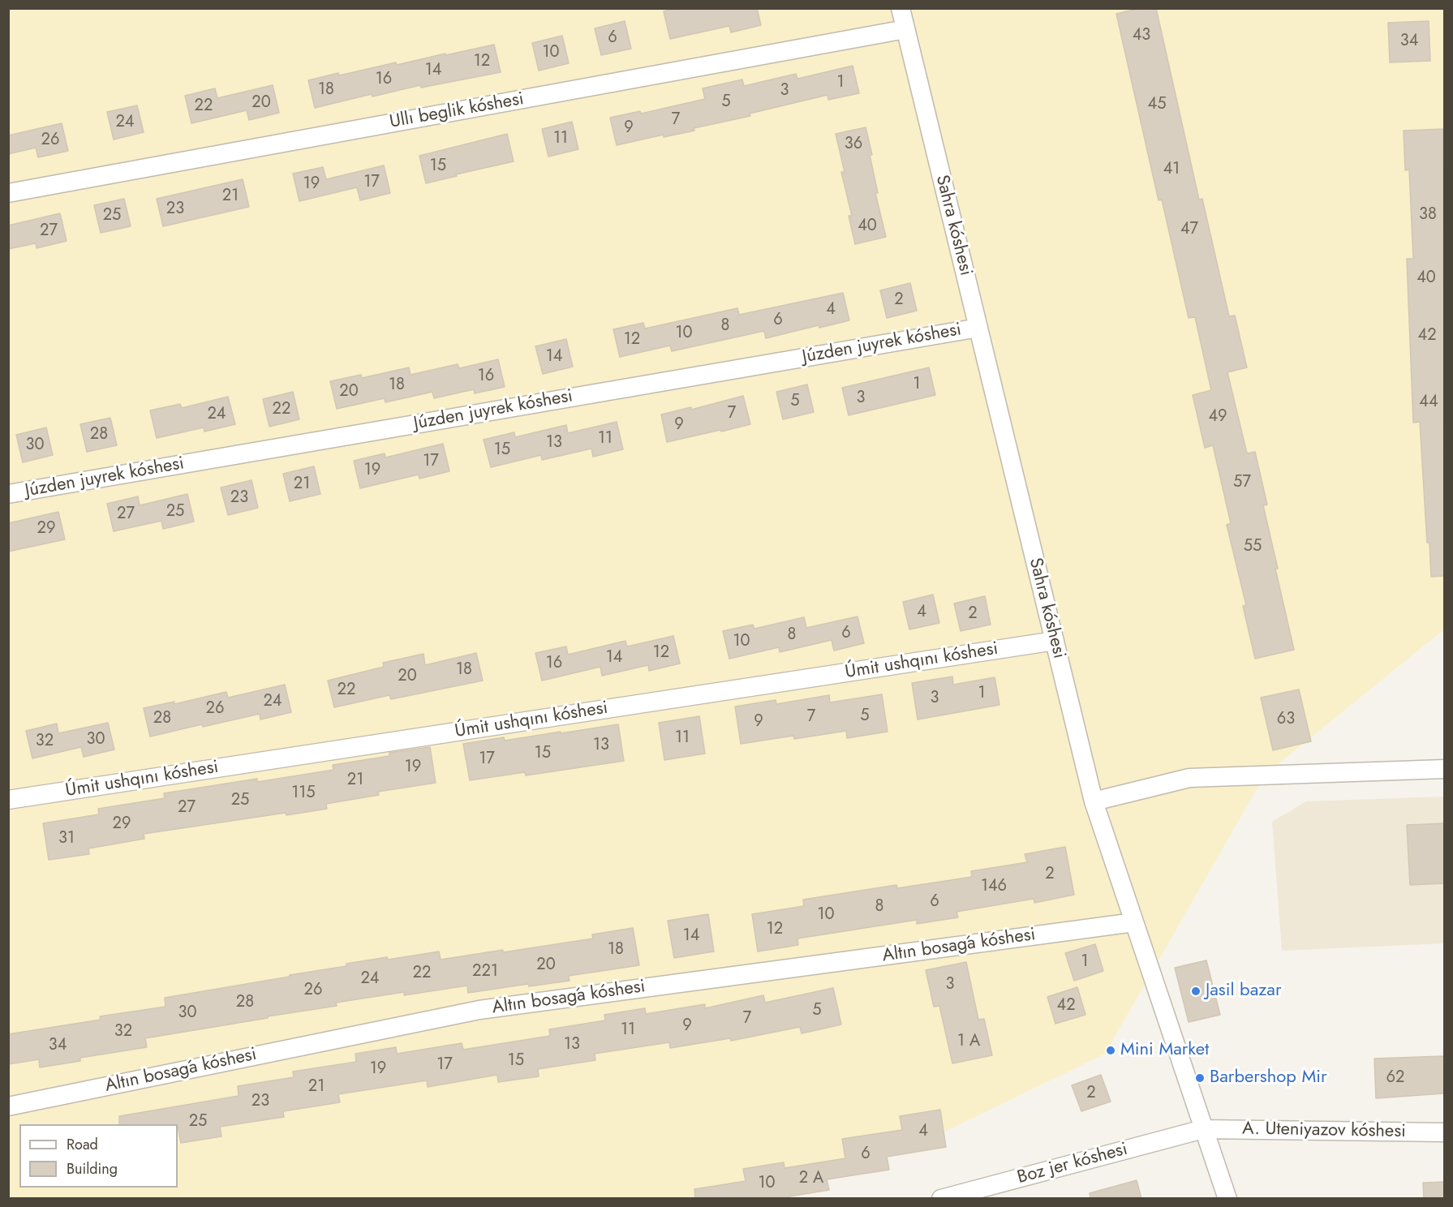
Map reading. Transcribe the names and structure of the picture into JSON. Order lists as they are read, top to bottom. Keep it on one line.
{"streets":{"street":["Ullı beglik kóshesi","Sahra kóshesi","Júzden juyrek kóshesi","Úmit ushqını kóshesi","Altın bosaǵa kóshesi","A. Uteniyazov kóshesi","Boz jer kóshesi"]},"crossings":[["Ullı beglik kóshesi","Sahra kóshesi"],["Sahra kóshesi","Júzden juyrek kóshesi"],["Sahra kóshesi","Úmit ushqını kóshesi"],["Sahra kóshesi","Altın bosaǵa kóshesi"],["Sahra kóshesi","A. Uteniyazov kóshesi"],["Sahra kóshesi","Boz jer kóshesi"],["A. Uteniyazov kóshesi","Boz jer kóshesi"]],"places":["Jasil bazar","Mini Market","Barbershop Mir"],"house_numbers":["43","6","34","10","12","14","16","1","18","3","5","20","45","22","7","24","9","11","26","36","15","41","17","19","21","23","38","25","40","47","27","40","2","4","6","8","10","42","12","14","16","1","18","20","3","5","44","22","7","24","49","9","28","11","13","30","15","17","19","57","21","23","25","27","29","55","4","2","6","8","10","12","14","16","18","20","22","1","3","24","26","5","7","28","63","9","11","30","32","13","15","17","19","21","115","25","27","29","31","2","146","6","8","10","12","14","18","1","20","221","22","24","3","26","28","42","5","30","7","9","11","32","1 А","13","34","15","17","19","62","21","2","23","25","4","6","2 А","10"],"legend":["Road","Building"]}
